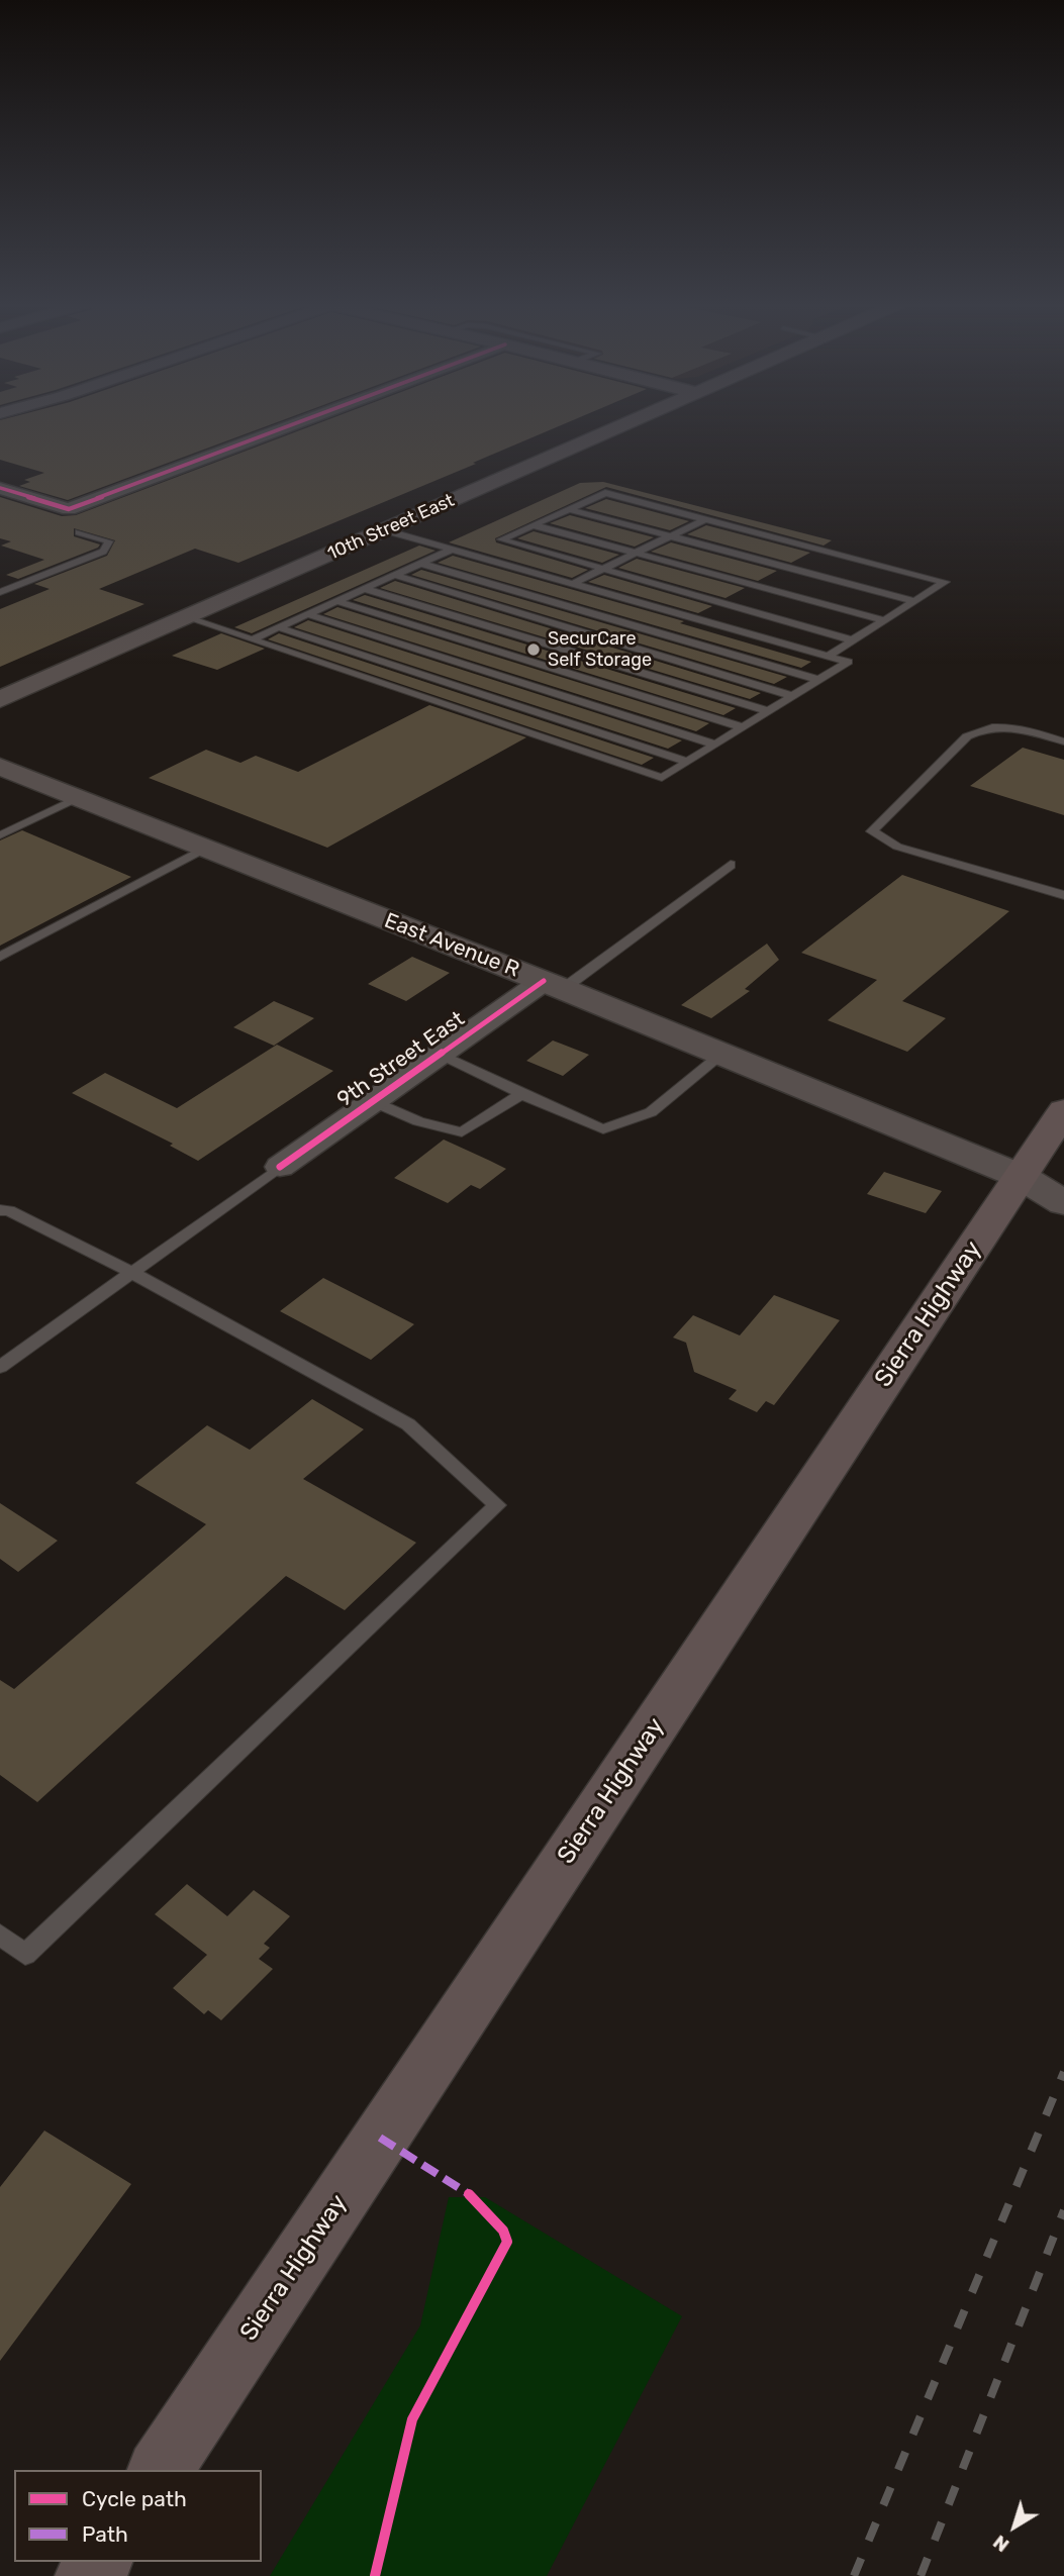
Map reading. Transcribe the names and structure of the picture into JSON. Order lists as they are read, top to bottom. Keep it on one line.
{"streets":{"highway":["Sierra Highway"],"main road":["10th Street East","East Avenue R"],"street":["9th Street East"]},"crossings":[["East Avenue R","9th Street East"],["East Avenue R","Sierra Highway"]],"places":["SecurCare Self Storage"],"legend":["Cycle path","Path"],"north":"bottom left"}
